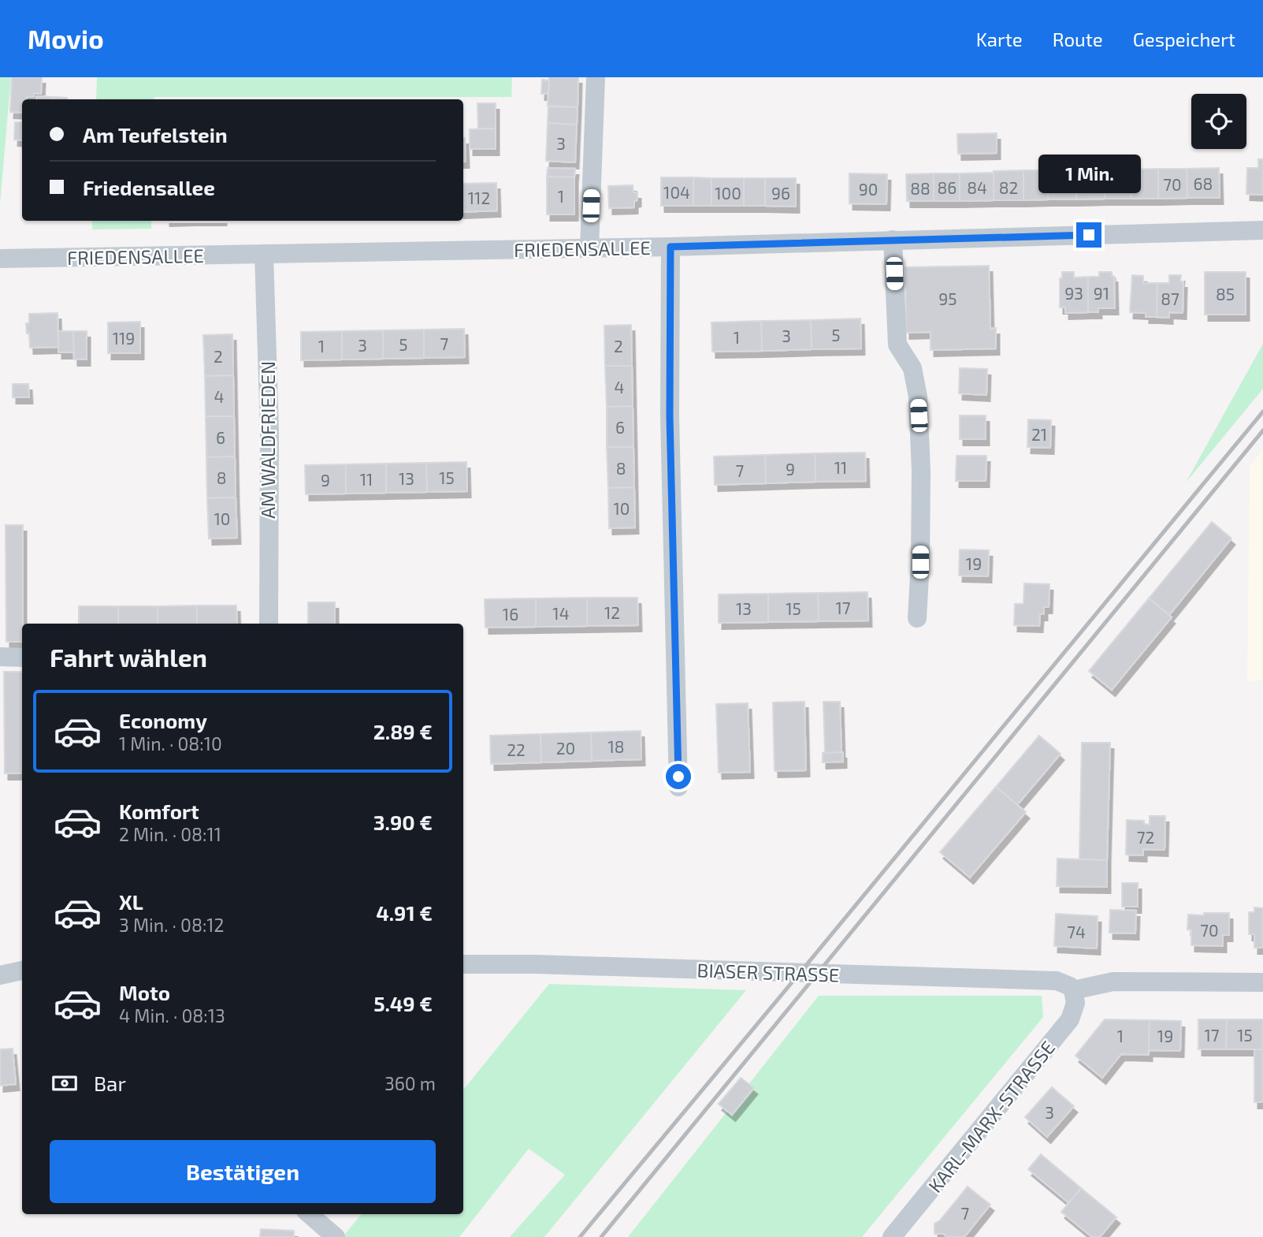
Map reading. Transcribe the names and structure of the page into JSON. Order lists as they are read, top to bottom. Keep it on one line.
{"streets":{"street":["FRIEDENSALLEE","AM WALDFRIEDEN","BIASER STRASSE","KARL-MARX-STRASSE"]},"crossings":[["FRIEDENSALLEE","AM WALDFRIEDEN"],["BIASER STRASSE","KARL-MARX-STRASSE"]],"house_numbers":["3","68","70","86","84","82","88","90","104","100","96","1","112","93","91","85","95","87","5","3","1","119","7","5","3","1","2","2","4","4","6","21","6","11","8","9","7","8","15","13","11","9","10","10","19","17","13","15","12","14","16","18","20","22","72","70","74","17","15","1","19","3","7"],"page":{"header":"Movio","nav":["Karte","Route","Gespeichert"],"banner":["Am Teufelstein","Friedensallee"],"bubble":"1 Min.","heading":"Fahrt wählen","list":[{"name":"Economy","note":"1 Min. · 08:10","value":"2.89 €"},{"name":"Komfort","note":"2 Min. · 08:11","value":"3.90 €"},{"name":"XL","note":"3 Min. · 08:12","value":"4.91 €"},{"name":"Moto","note":"4 Min. · 08:13","value":"5.49 €"}],"pay":["Bar","360 m"],"buttons":"Bestätigen"}}
